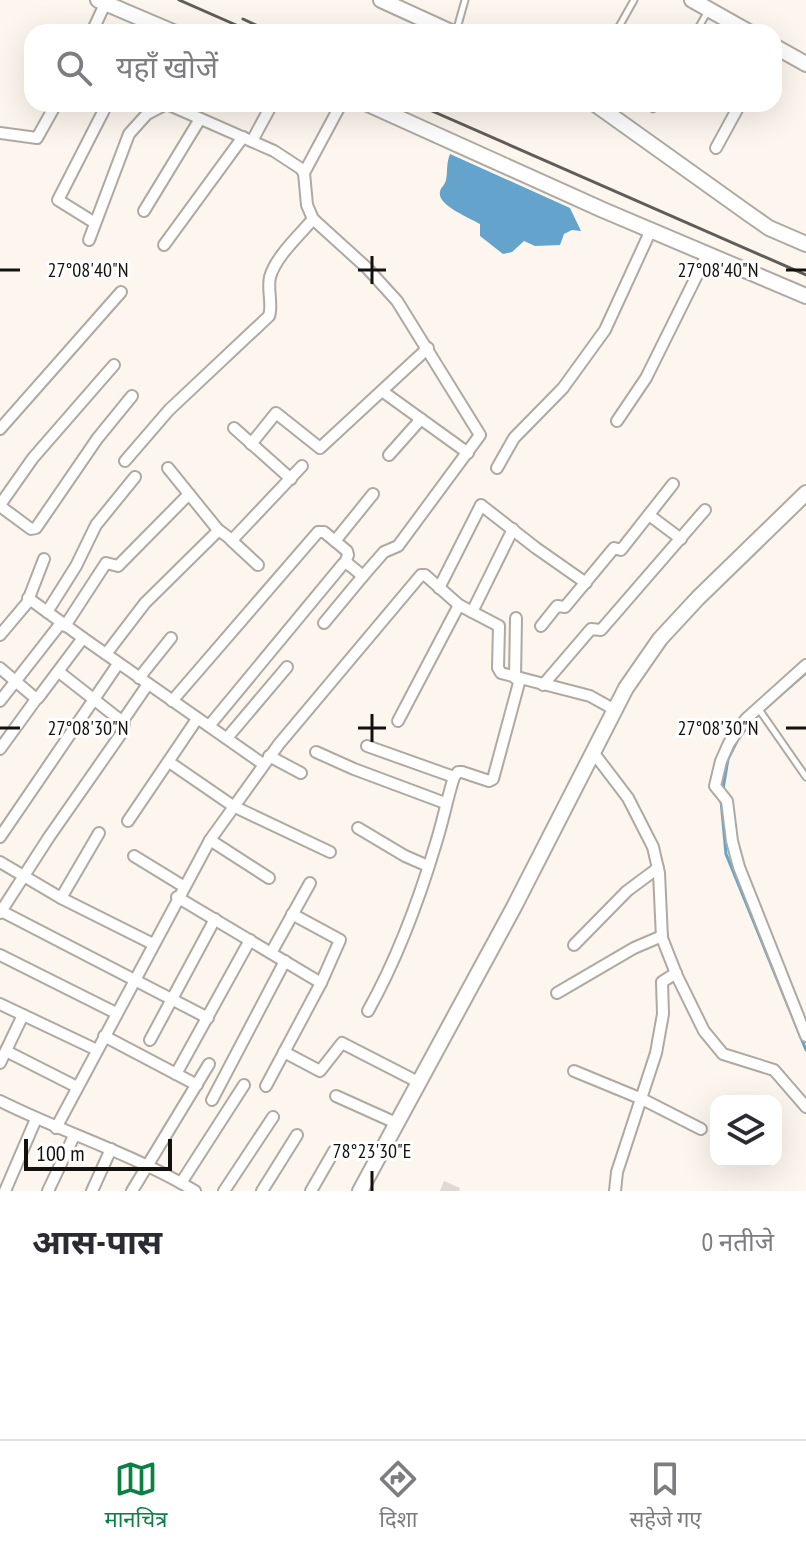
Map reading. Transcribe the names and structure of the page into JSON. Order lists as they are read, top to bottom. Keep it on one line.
{"scale_bar":"100 m","page":{"search":"यहाँ खोजें","scale":"100 m","heading":["आस-पास","0 नतीजे"],"nav":["मानचित्र","दिशा","सहेजे गए"]},"coordinates":["27°08'40\"N","27°08'30\"N","78°23'30\"E"]}
